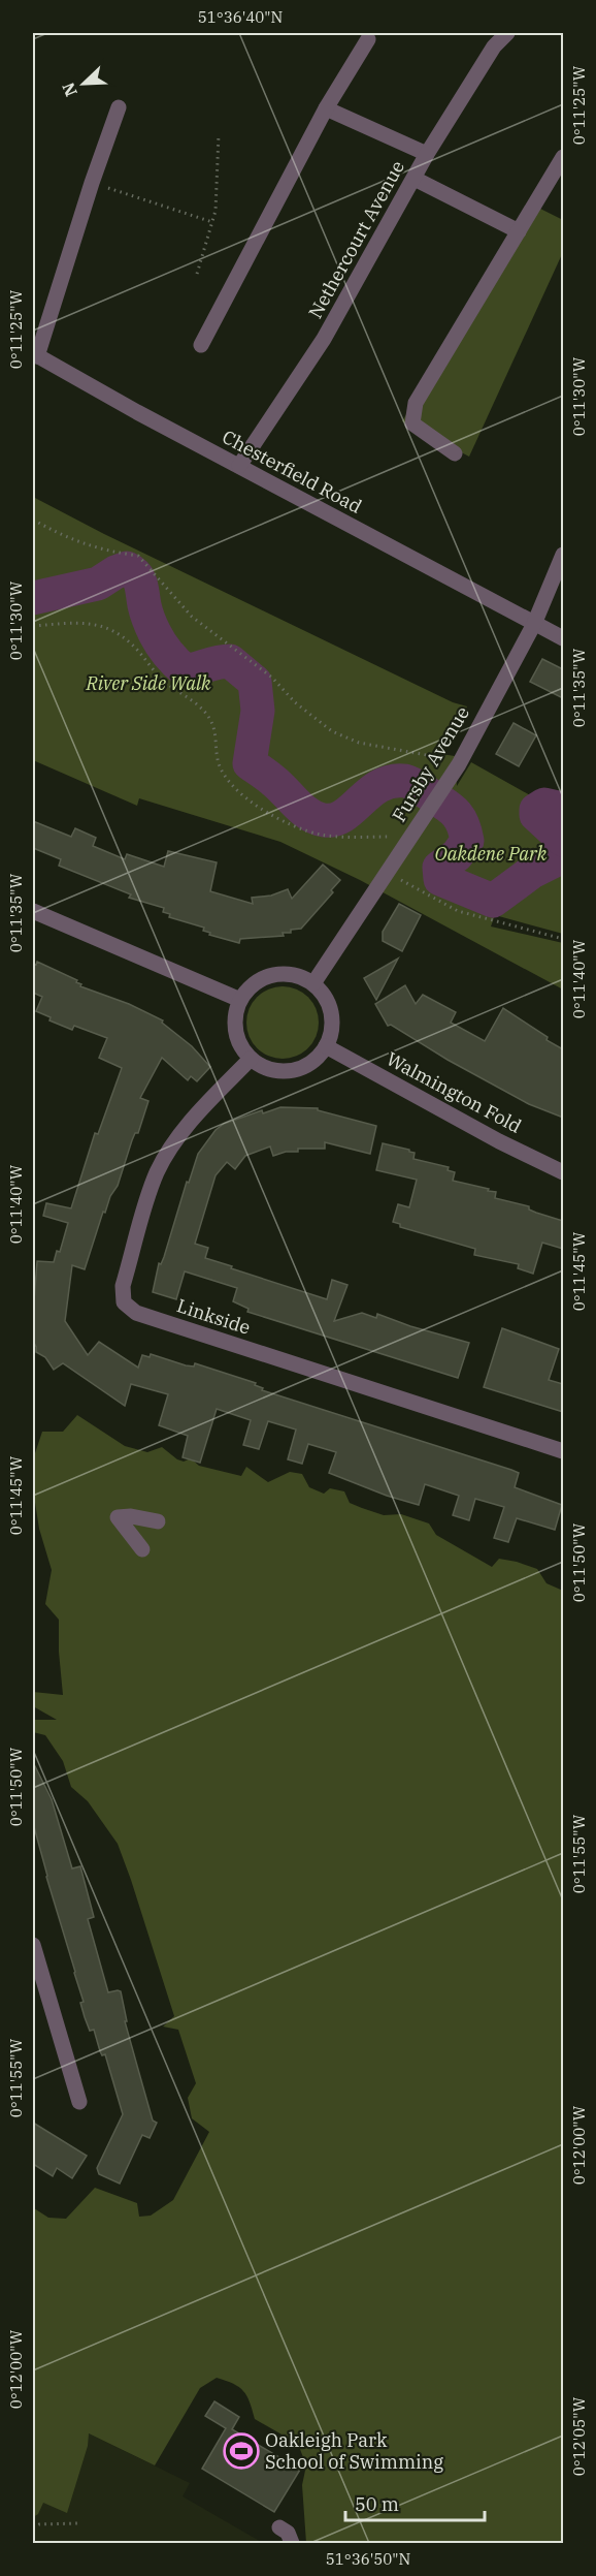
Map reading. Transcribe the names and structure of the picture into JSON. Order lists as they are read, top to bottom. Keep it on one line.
{"streets":{"street":["Nethercourt Avenue","Chesterfield Road","Fursby Avenue","Walmington Fold","Linkside"]},"crossings":[["Nethercourt Avenue","Chesterfield Road"],["Chesterfield Road","Fursby Avenue"],["Fursby Avenue","Walmington Fold"],["Fursby Avenue","Linkside"],["Walmington Fold","Linkside"]],"parks":["River Side Walk","Oakdene Park"],"places":{"sports":["Oakleigh Park School of Swimming"]},"scale_bar":"50 m","north":"bottom left","coordinates":["51°36'40\"N","0°11'25\"W","0°11'30\"W","0°11'35\"W","0°11'40\"W","0°11'45\"W","0°11'50\"W","0°11'55\"W","0°12'00\"W","0°12'05\"W","51°36'50\"N"]}
